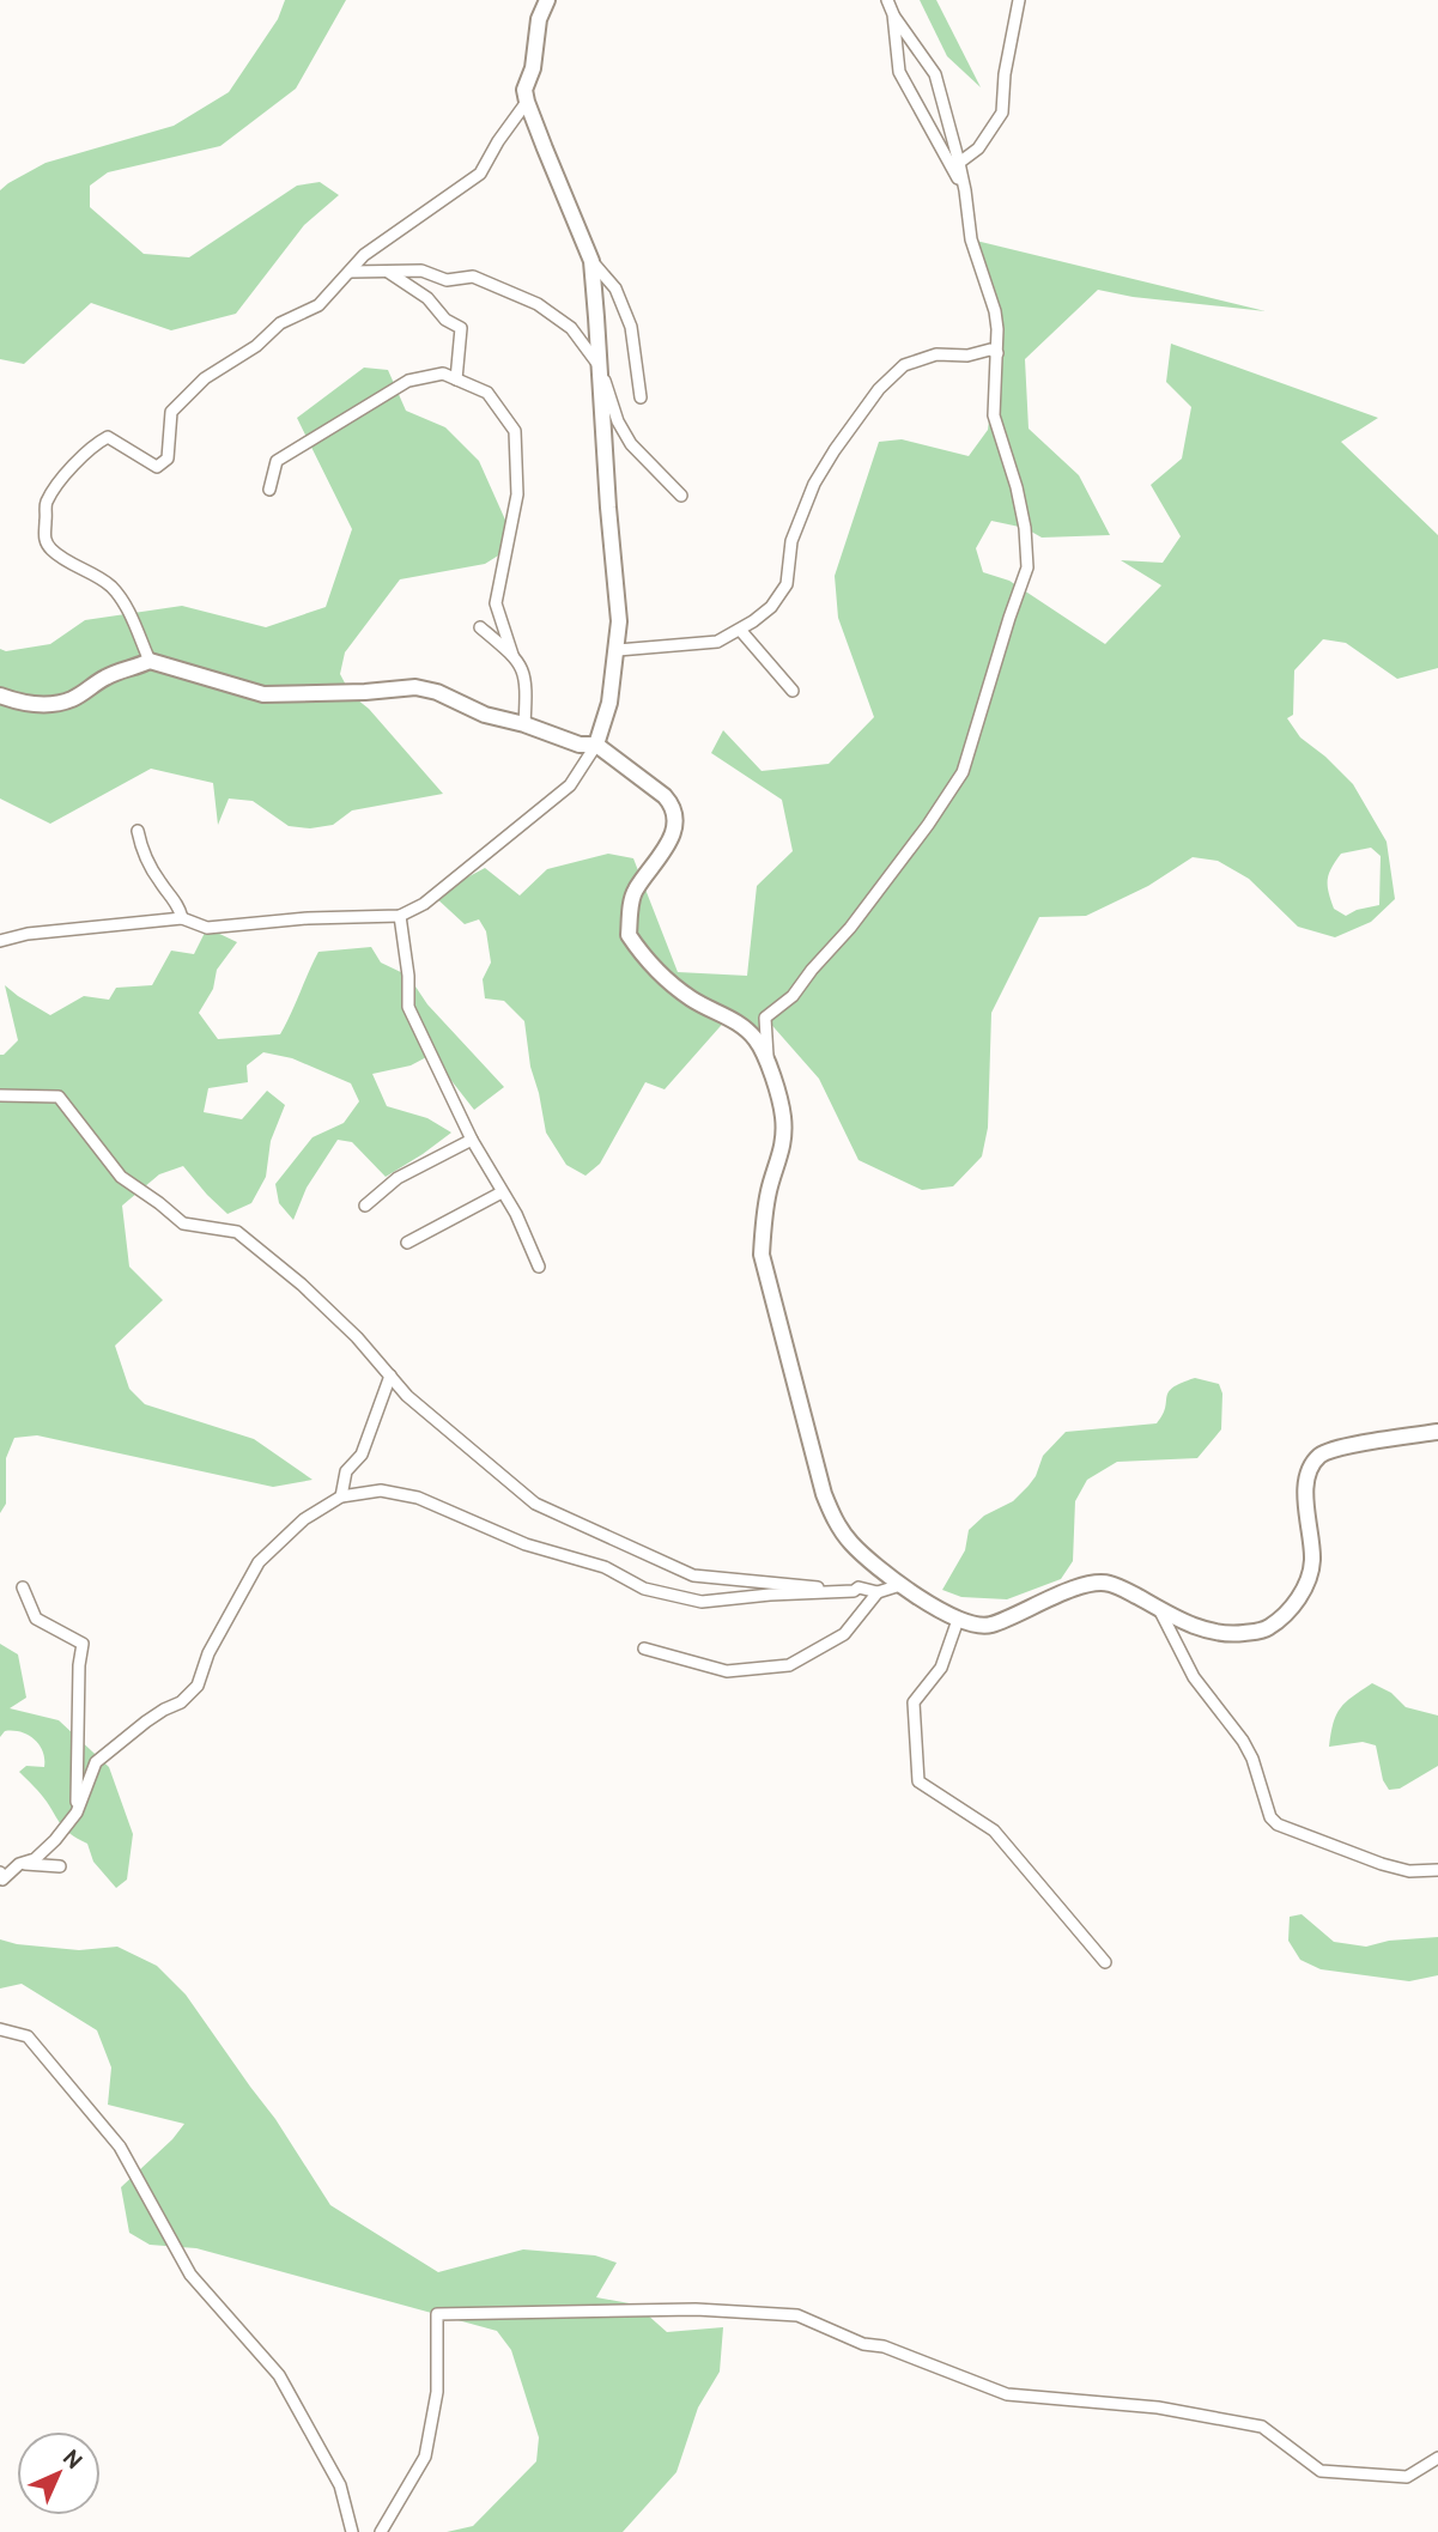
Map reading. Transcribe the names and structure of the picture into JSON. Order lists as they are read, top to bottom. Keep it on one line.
{"north":"top right"}
